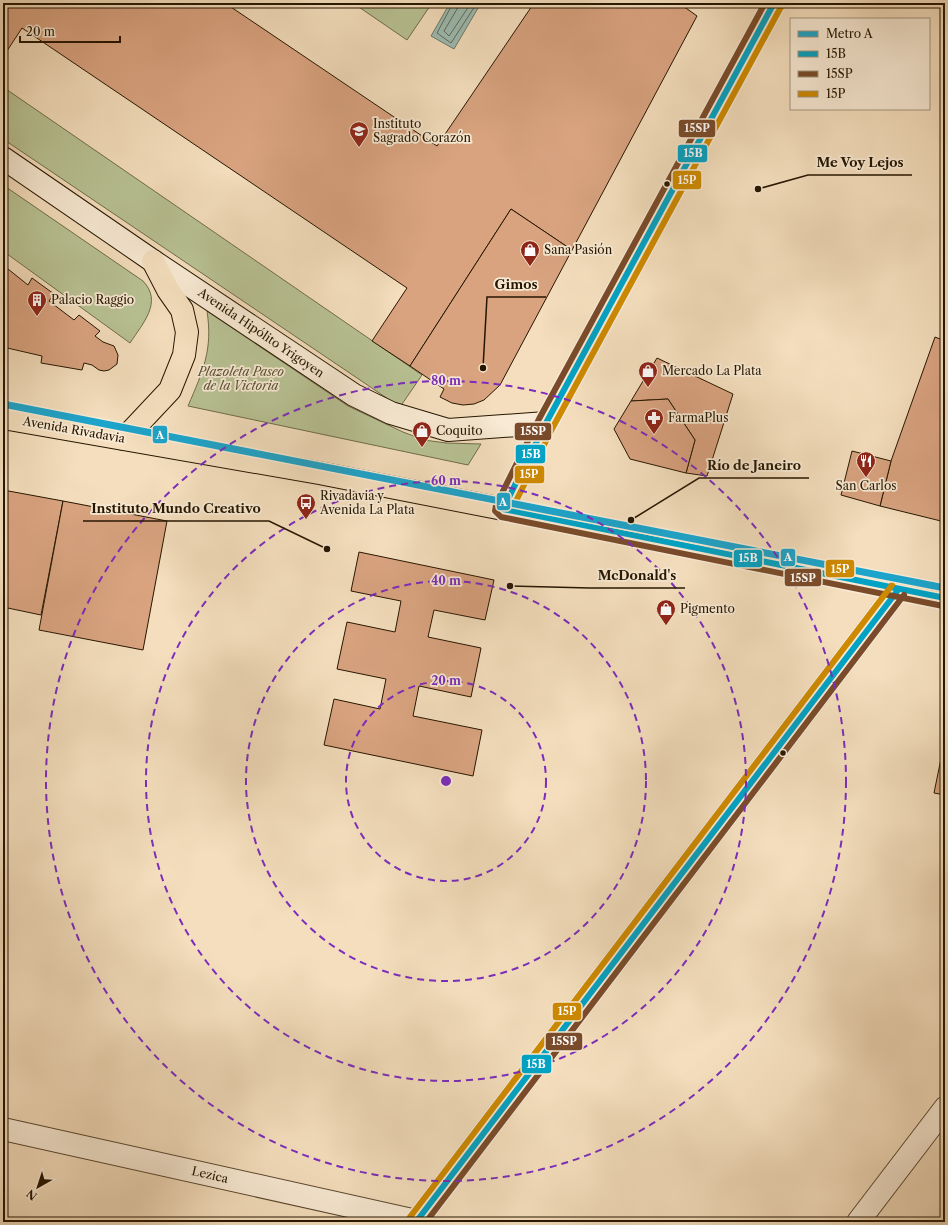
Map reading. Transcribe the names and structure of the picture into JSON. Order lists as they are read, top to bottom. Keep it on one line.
{"streets":{"main road":["Avenida Rivadavia"],"street":["Avenida Hipólito Yrigoyen","Lezica"]},"parks":["Plazoleta Paseo de la Victoria"],"places":{"school or university":["Instituto Sagrado Corazón"],"other":["Me Voy Lejos","Gimos","Río de Janeiro","Instituto Mundo Creativo","McDonald's"],"shop":["Sana Pasión","Mercado La Plata","Coquito","Pigmento"],"building":["Palacio Raggio"],"pharmacy":["FarmaPlus"],"restaurant":["San Carlos"],"bus stop":["Rivadavia y Avenida La Plata"]},"lines":["transit line 15B","transit line 15SP","transit line 15P","metro line A"],"legend":["Metro A","15B","15SP","15P"],"scale_bar":"20 m","north":"bottom left","rings":["80 m","60 m","40 m","20 m"]}
